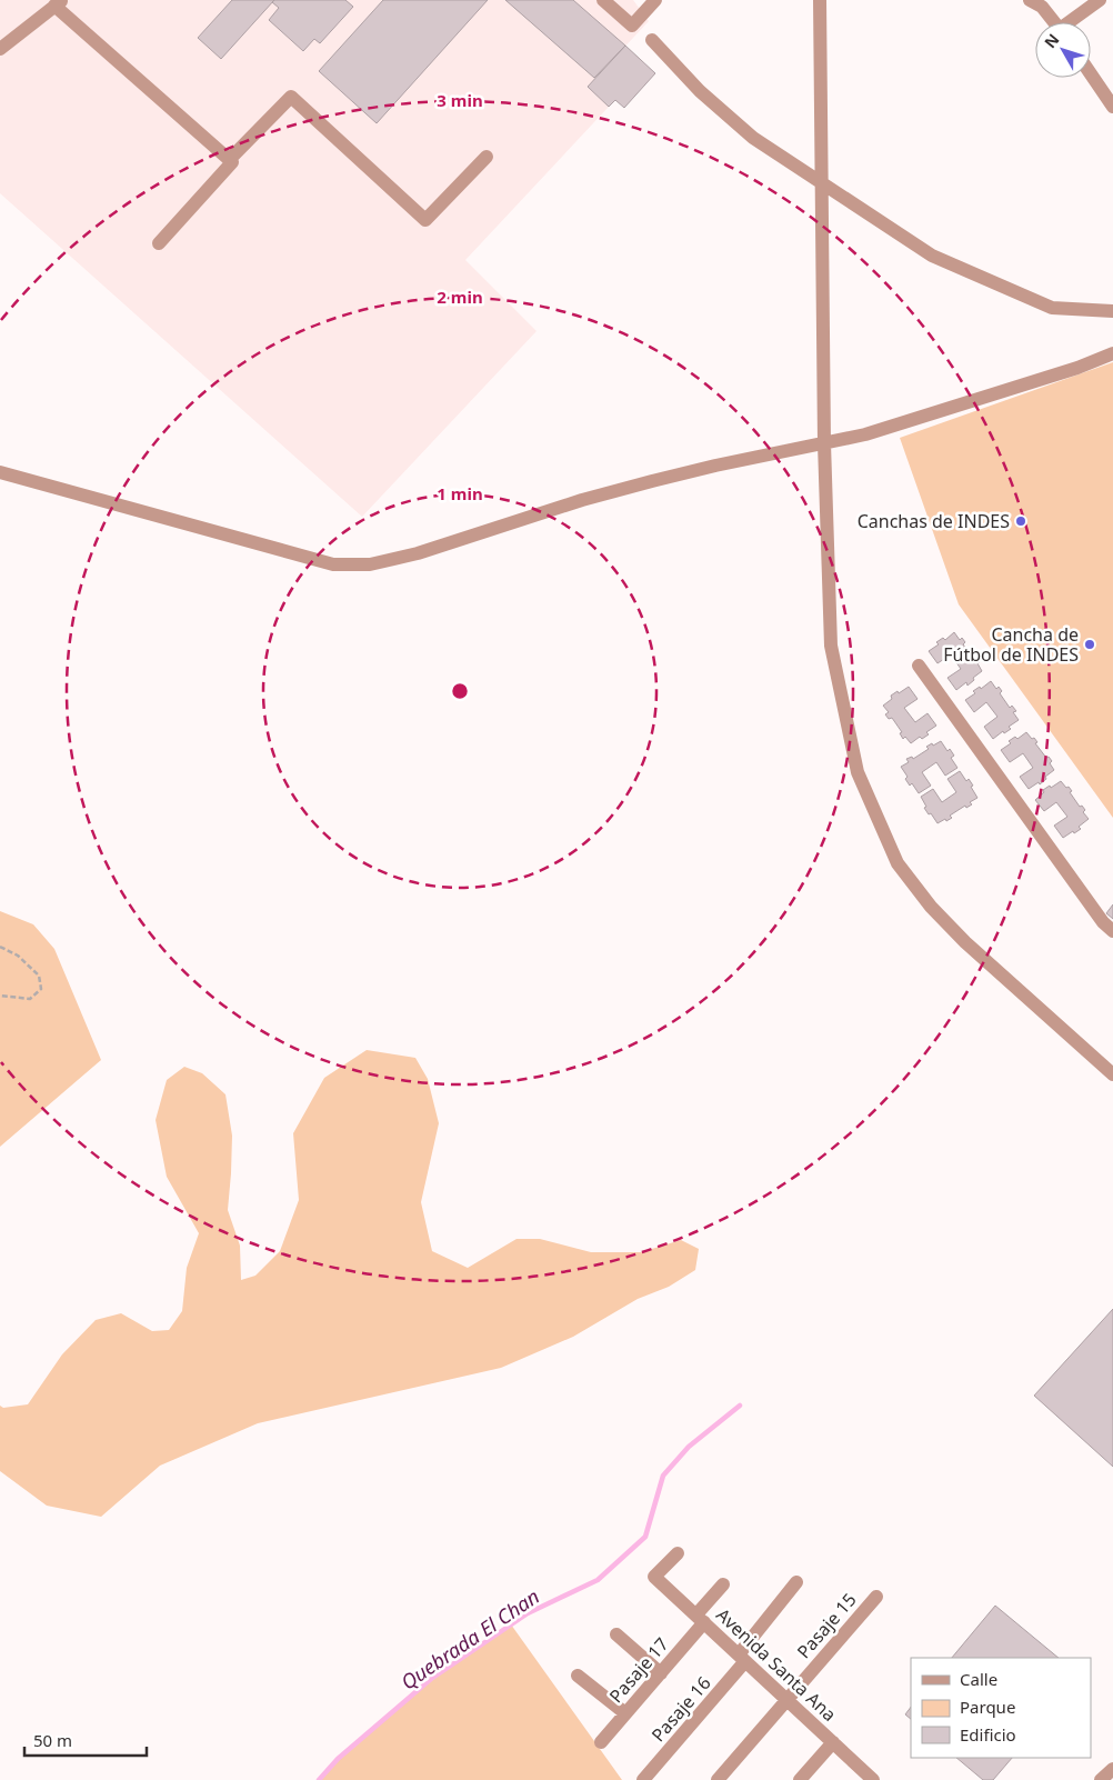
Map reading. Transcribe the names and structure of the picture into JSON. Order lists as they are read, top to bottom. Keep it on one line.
{"streets":{"street":["Pasaje 15","Avenida Santa Ana","Pasaje 17","Pasaje 16"]},"crossings":[["Pasaje 15","Avenida Santa Ana"],["Avenida Santa Ana","Pasaje 17"],["Avenida Santa Ana","Pasaje 16"]],"water":["Quebrada El Chan"],"places":["Canchas de INDES","Cancha de Fútbol de INDES"],"legend":["Calle","Parque","Edificio"],"scale_bar":"50 m","north":"top left","rings":["3 min","2 min","1 min"]}
